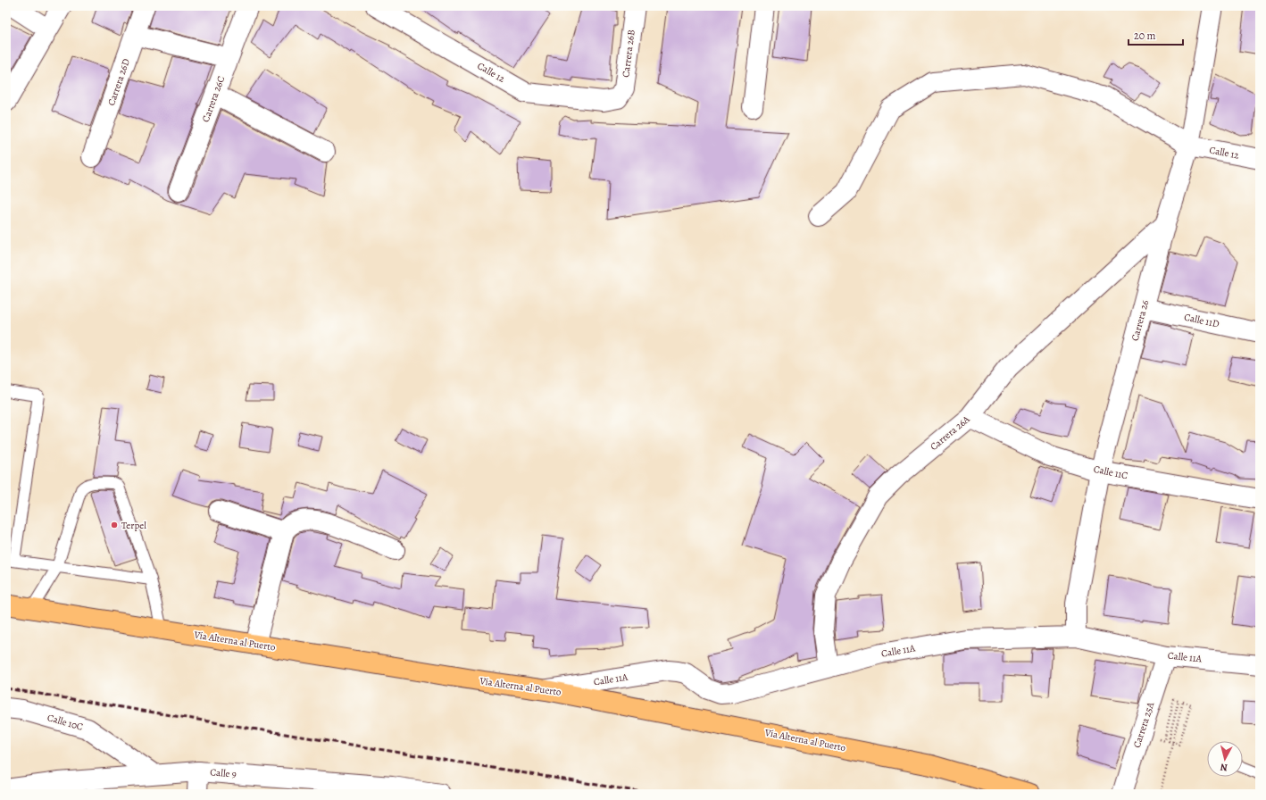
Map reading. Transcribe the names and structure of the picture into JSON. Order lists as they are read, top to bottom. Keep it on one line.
{"streets":{"main road":["Vía Alterna al Puerto"],"street":["Carrera 26B","Calle 12","Carrera 26D","Carrera 26C","Carrera 26","Calle 11D","Carrera 26A","Calle 11C","Calle 11A","Calle 10C","Carrera 25A","Calle 9"]},"crossings":[["Carrera 26B","Calle 12"],["Calle 12","Carrera 26"],["Carrera 26","Calle 11D"],["Carrera 26","Carrera 26A"],["Carrera 26","Calle 11C"],["Carrera 26","Calle 11A"],["Carrera 26A","Calle 11C"],["Carrera 26A","Calle 11A"],["Vía Alterna al Puerto","Calle 11A"],["Calle 11A","Carrera 25A"],["Calle 10C","Calle 9"]],"places":["Terpel"],"scale_bar":"20 m","north":"bottom"}
